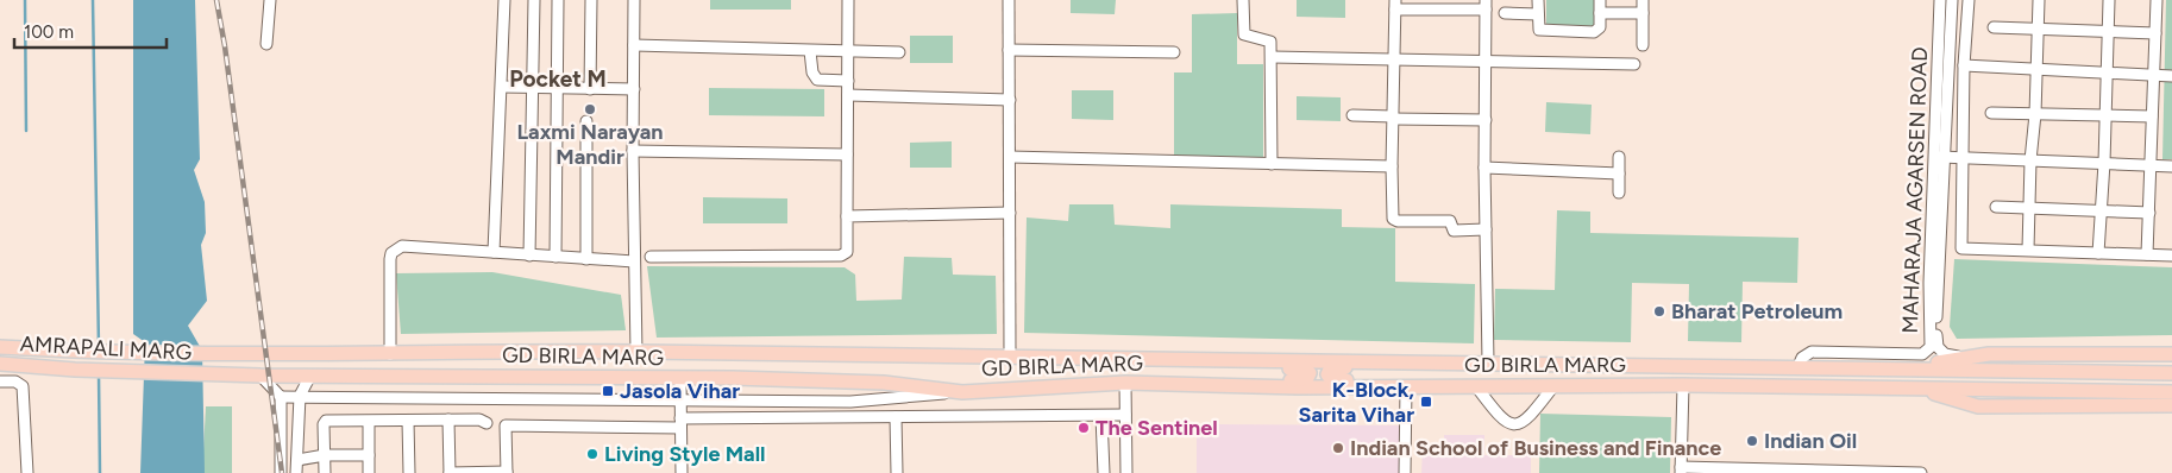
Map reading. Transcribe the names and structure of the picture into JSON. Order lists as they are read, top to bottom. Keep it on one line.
{"streets":{"main road":["AMRAPALI MARG","GD BIRLA MARG"],"street":["MAHARAJA AGARSEN ROAD"]},"crossings":[["MAHARAJA AGARSEN ROAD","GD BIRLA MARG"],["AMRAPALI MARG","GD BIRLA MARG"]],"districts":["Pocket M"],"places":{"other":["Laxmi Narayan Mandir","Bharat Petroleum","The Sentinel","Indian Oil","Indian School of Business and Finance","Living Style Mall"],"transit":["Jasola Vihar","K-Block, Sarita Vihar"]},"scale_bar":"100 m"}
